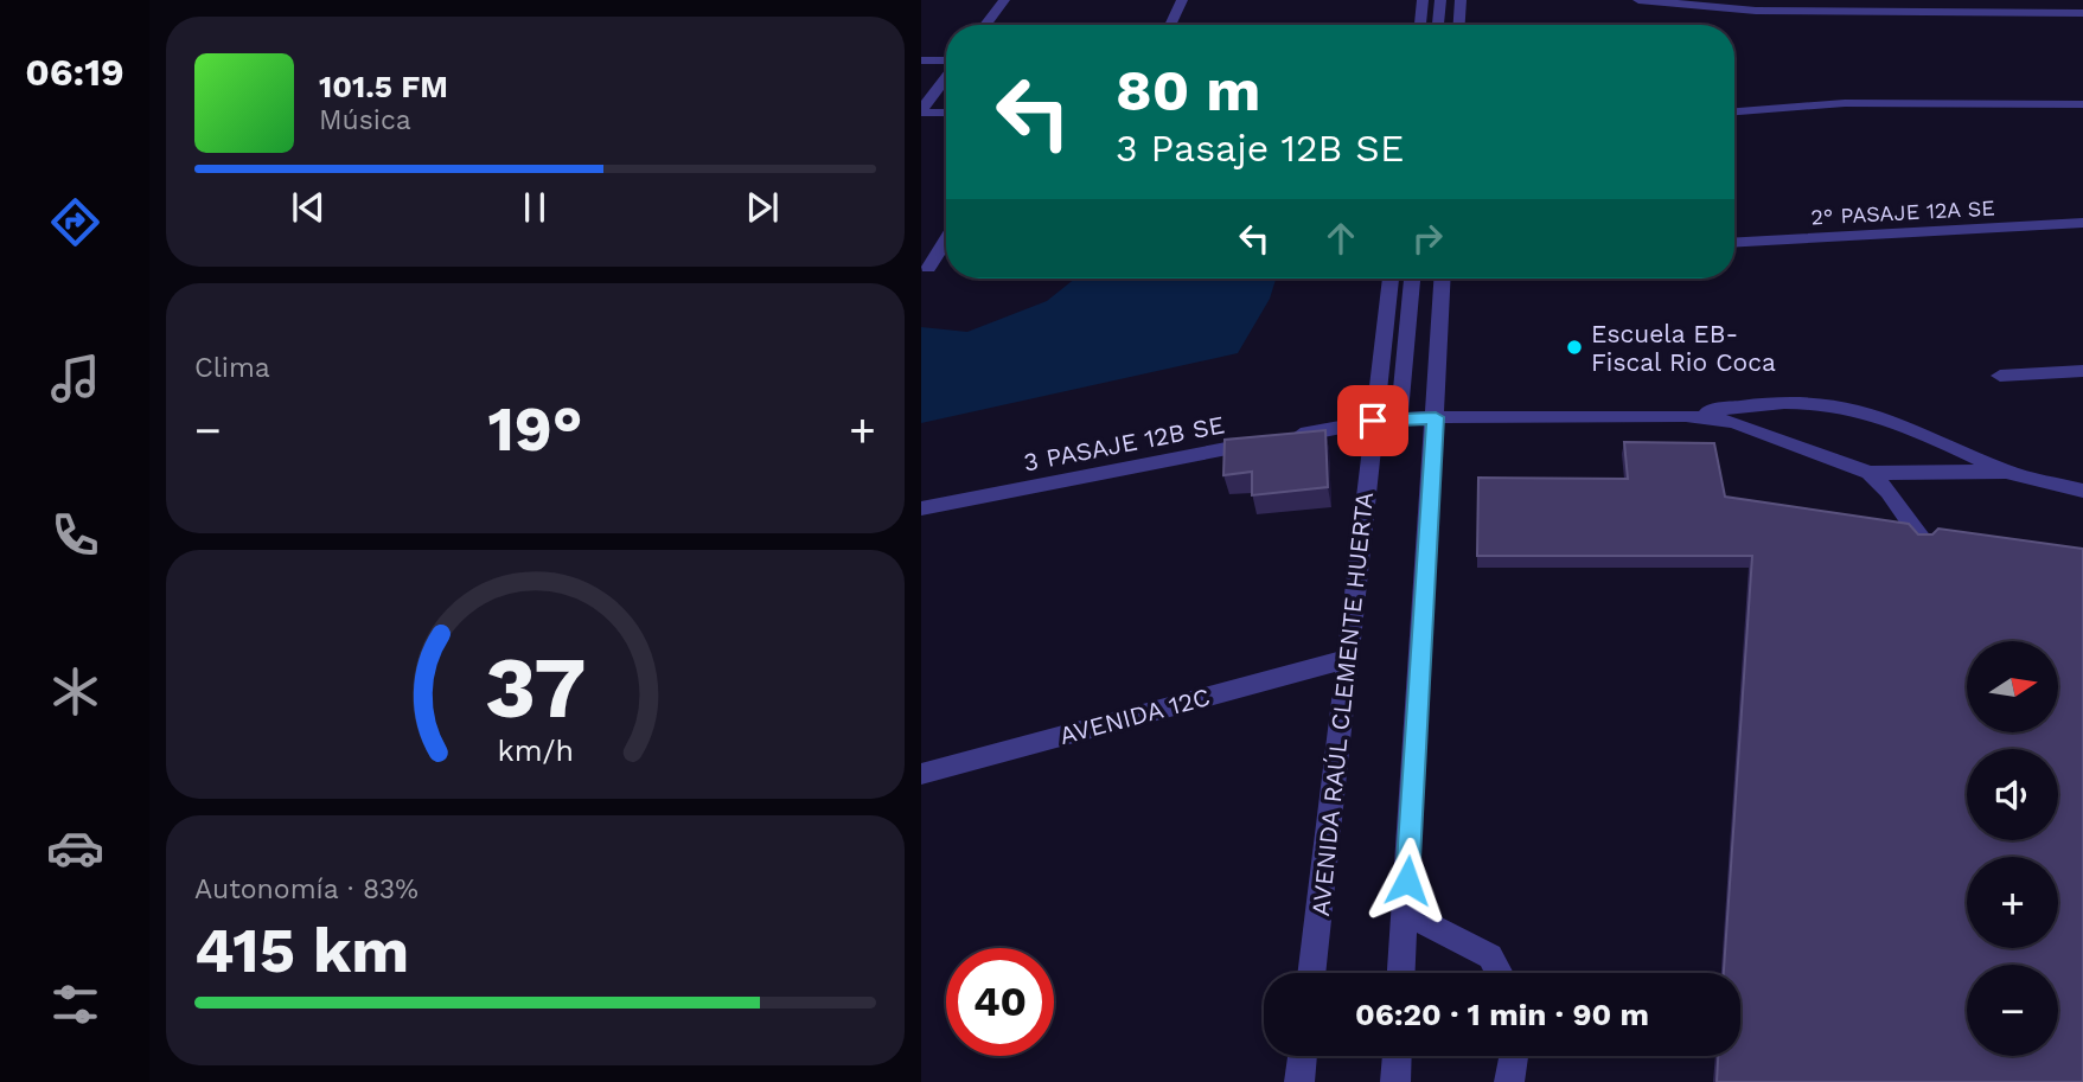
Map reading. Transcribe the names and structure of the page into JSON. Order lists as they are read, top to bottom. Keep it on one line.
{"streets":{"street":["2° PASAJE 12A SE","3 PASAJE 12B SE","AVENIDA RAÚL CLEMENTE HUERTA","AVENIDA 12C"]},"crossings":[["3 PASAJE 12B SE","AVENIDA RAÚL CLEMENTE HUERTA"],["AVENIDA RAÚL CLEMENTE HUERTA","AVENIDA 12C"]],"places":["Escuela EB- Fiscal Rio Coca"],"north":"right","page":{"tabs":"06:19","turn":["80 m","3 Pasaje 12B SE"],"song":["101.5 FM","Música"],"tile":["Clima",["Autonomía · 83%","415 km"]],"heat":["−","19°","+"],"map_buttons":["+","−"],"limit":"40","trip":"06:20 · 1 min · 90 m","gauge":["37","km/h"]}}
